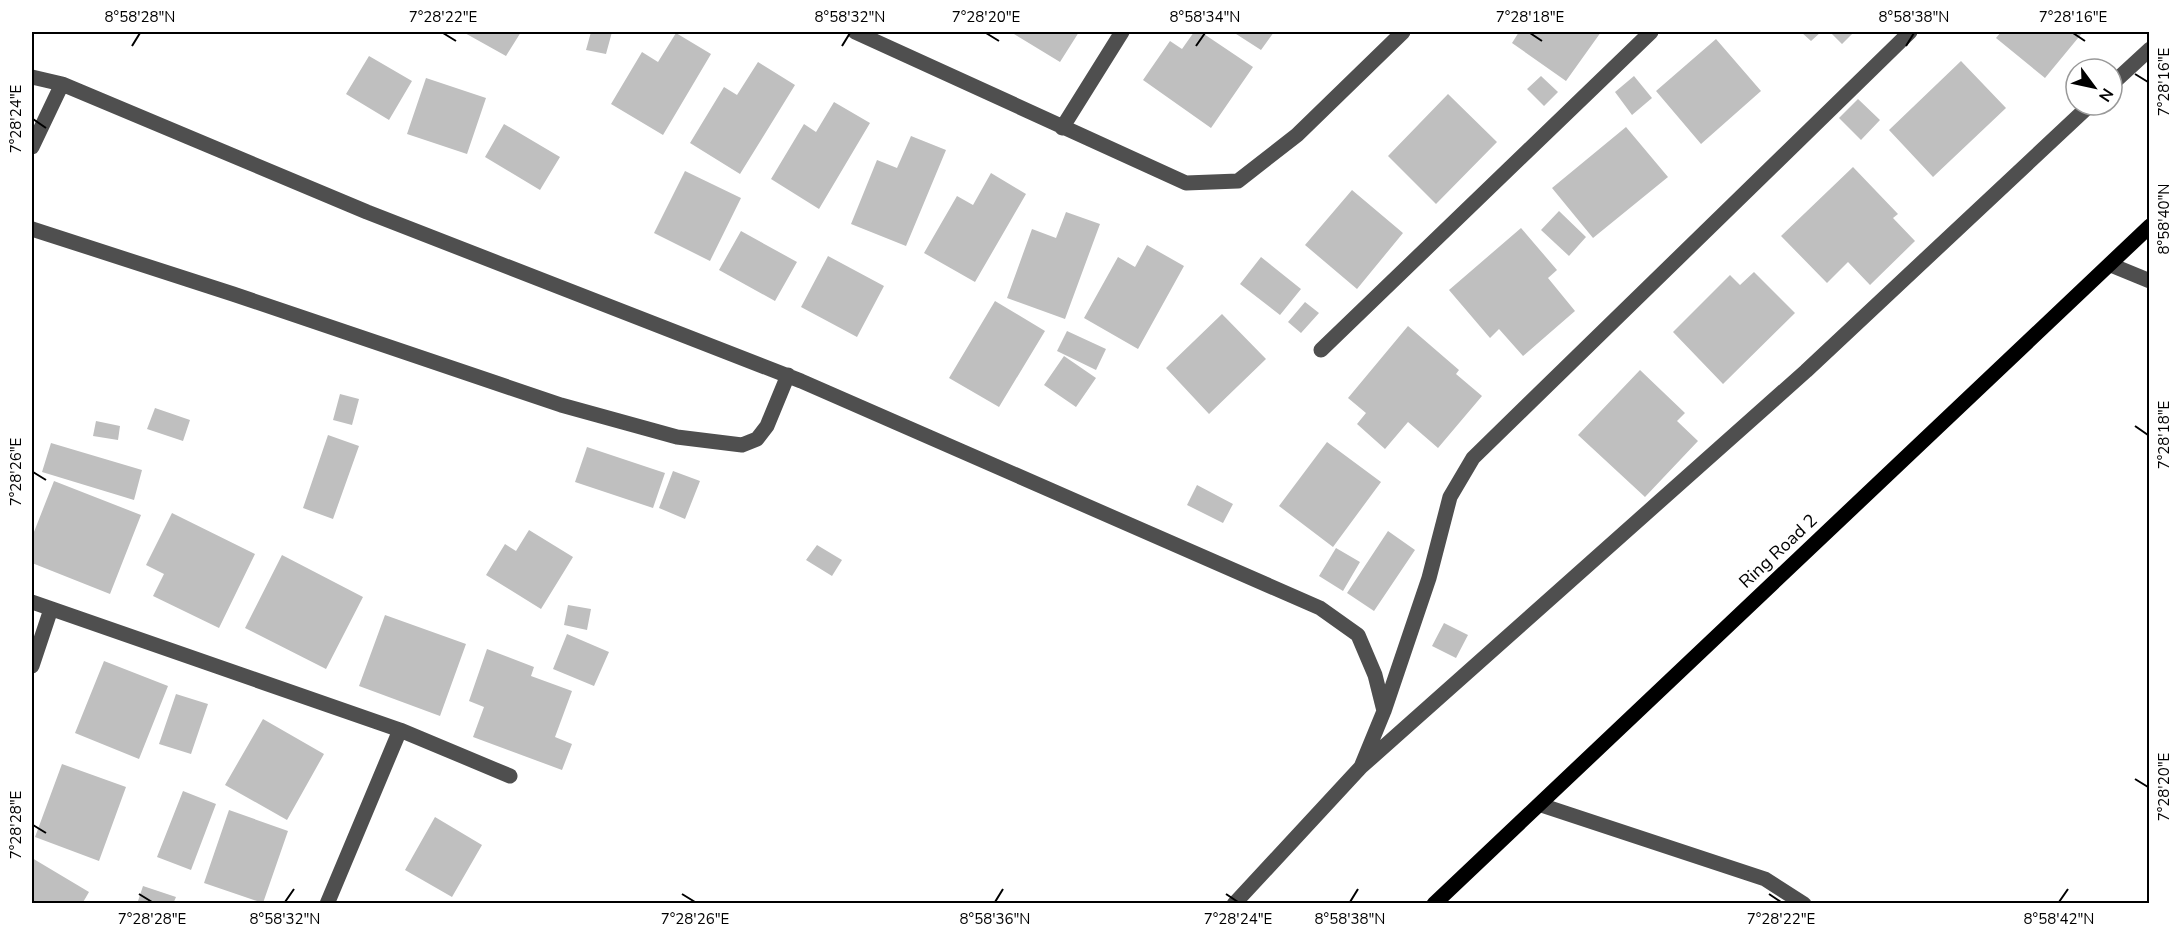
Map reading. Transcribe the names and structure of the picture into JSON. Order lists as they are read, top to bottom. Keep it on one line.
{"streets":{"main road":["Ring Road 2"]},"north":"bottom right","coordinates":["8°58'28\"N","7°28'22\"E","8°58'32\"N","7°28'20\"E","8°58'34\"N","7°28'18\"E","8°58'38\"N","7°28'16\"E","7°28'24\"E","8°58'40\"N","7°28'26\"E","7°28'28\"E","8°58'36\"N","8°58'42\"N"]}
